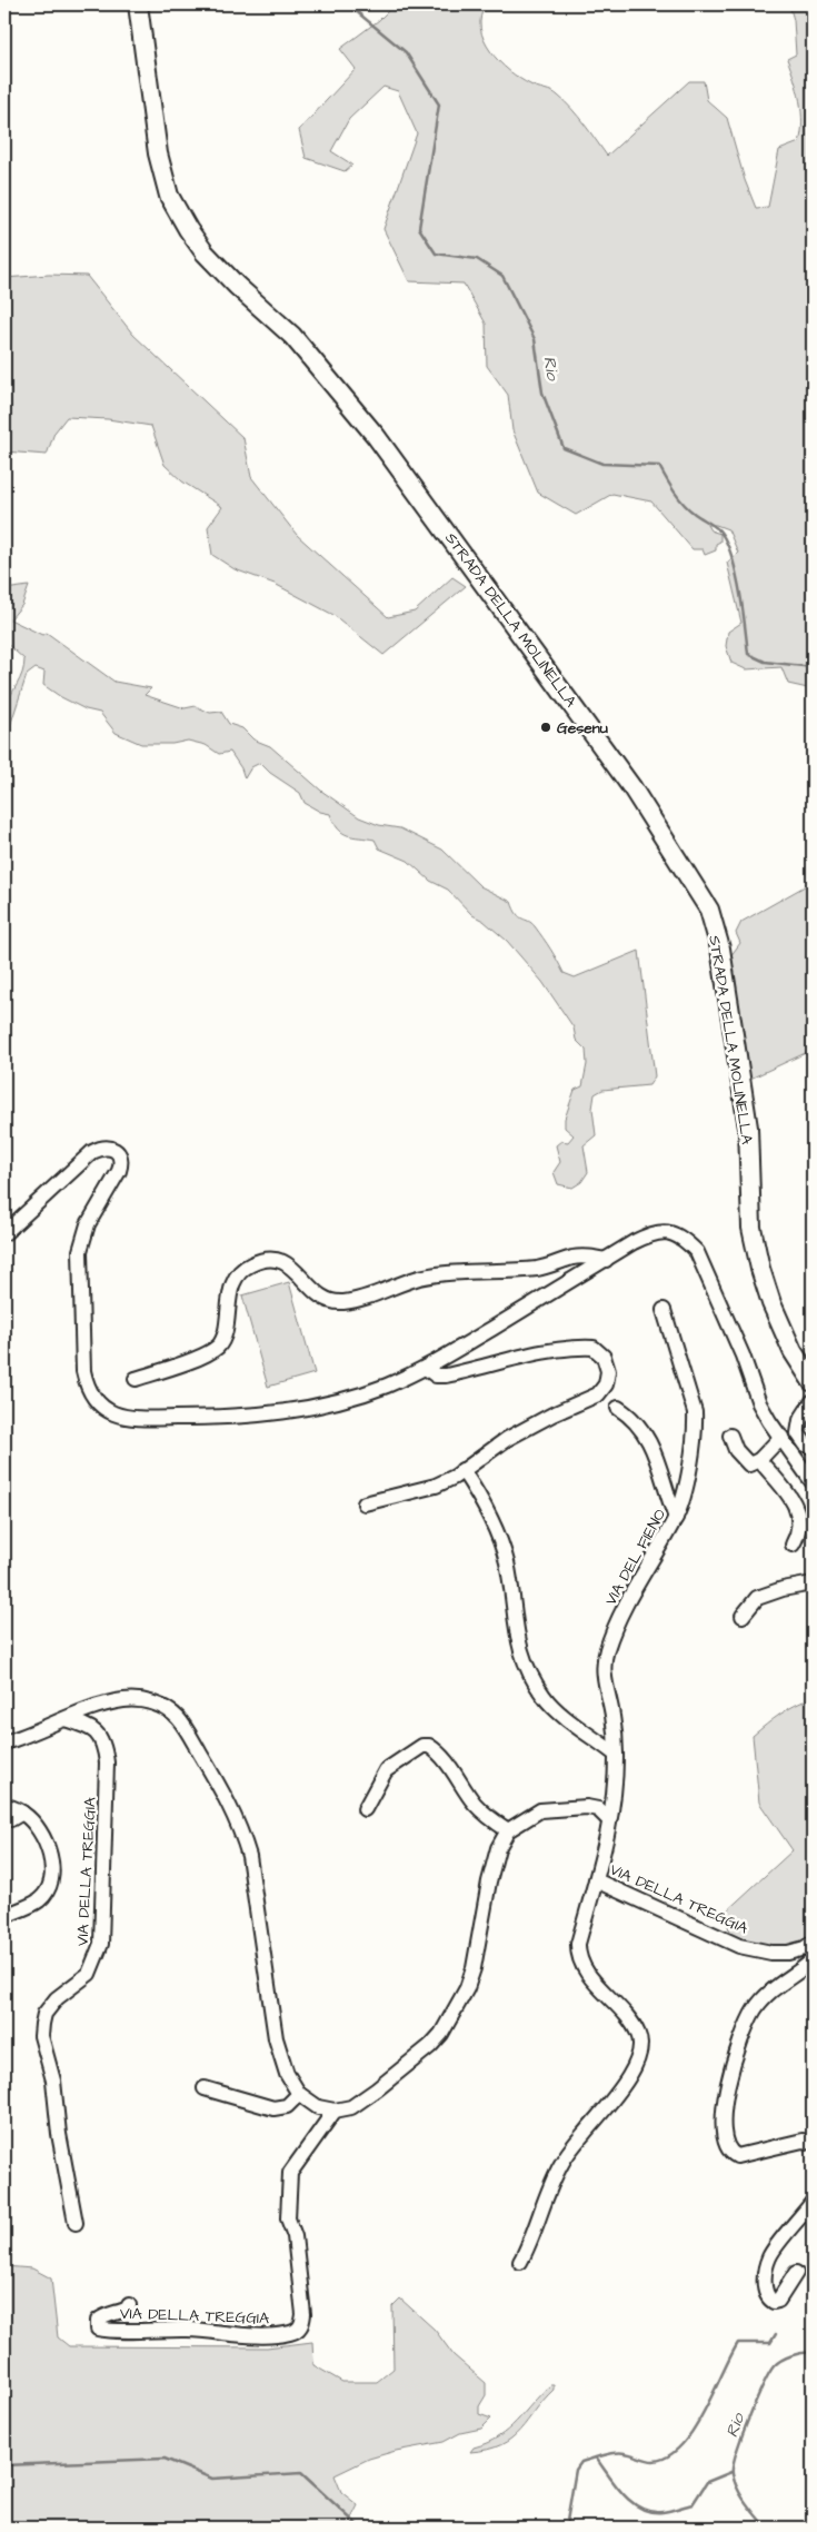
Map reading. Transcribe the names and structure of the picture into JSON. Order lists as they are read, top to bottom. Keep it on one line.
{"streets":{"main road":["STRADA DELLA MOLINELLA"],"street":["VIA DEL FIENO","VIA DELLA TREGGIA"]},"crossings":[["VIA DEL FIENO","VIA DELLA TREGGIA"]],"water":["Rio"],"places":["Gesenu"]}
